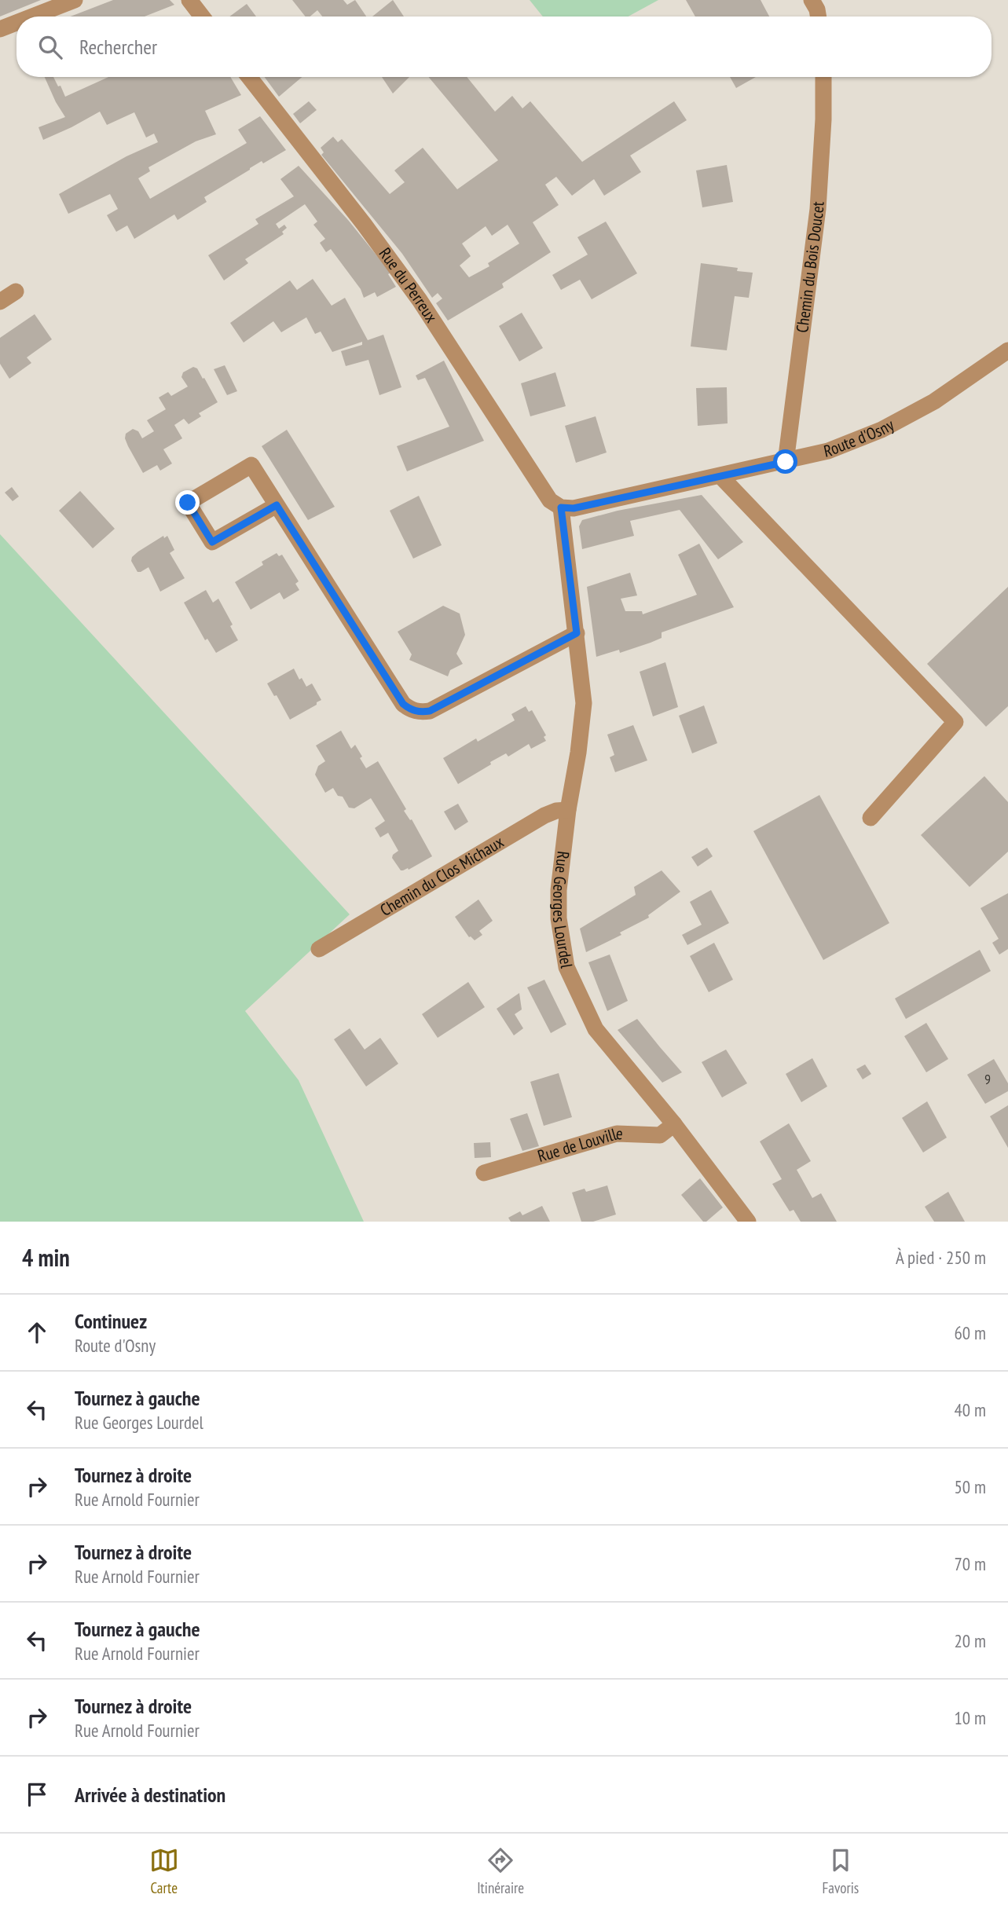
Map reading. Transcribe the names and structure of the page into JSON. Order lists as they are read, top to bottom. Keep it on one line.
{"streets":{"street":["Chemin du Bois Doucet","Rue du Perreux","Route d'Osny","Chemin du Clos Michaux","Rue Georges Lourdel","Rue de Louville"]},"crossings":[["Chemin du Bois Doucet","Route d'Osny"],["Rue du Perreux","Route d'Osny"],["Rue du Perreux","Rue Georges Lourdel"],["Route d'Osny","Rue Georges Lourdel"],["Chemin du Clos Michaux","Rue Georges Lourdel"],["Rue Georges Lourdel","Rue de Louville"]],"house_numbers":["9"],"page":{"search":"Rechercher","heading":["4 min","À pied · 250 m"],"list":[["Continuez","Route d'Osny","60 m"],["Tournez à gauche","Rue Georges Lourdel","40 m"],["Tournez à droite","Rue Arnold Fournier","50 m"],["Tournez à droite","Rue Arnold Fournier","70 m"],["Tournez à gauche","Rue Arnold Fournier","20 m"],["Tournez à droite","Rue Arnold Fournier","10 m"],"Arrivée à destination"],"nav":["Carte","Itinéraire","Favoris"]}}
